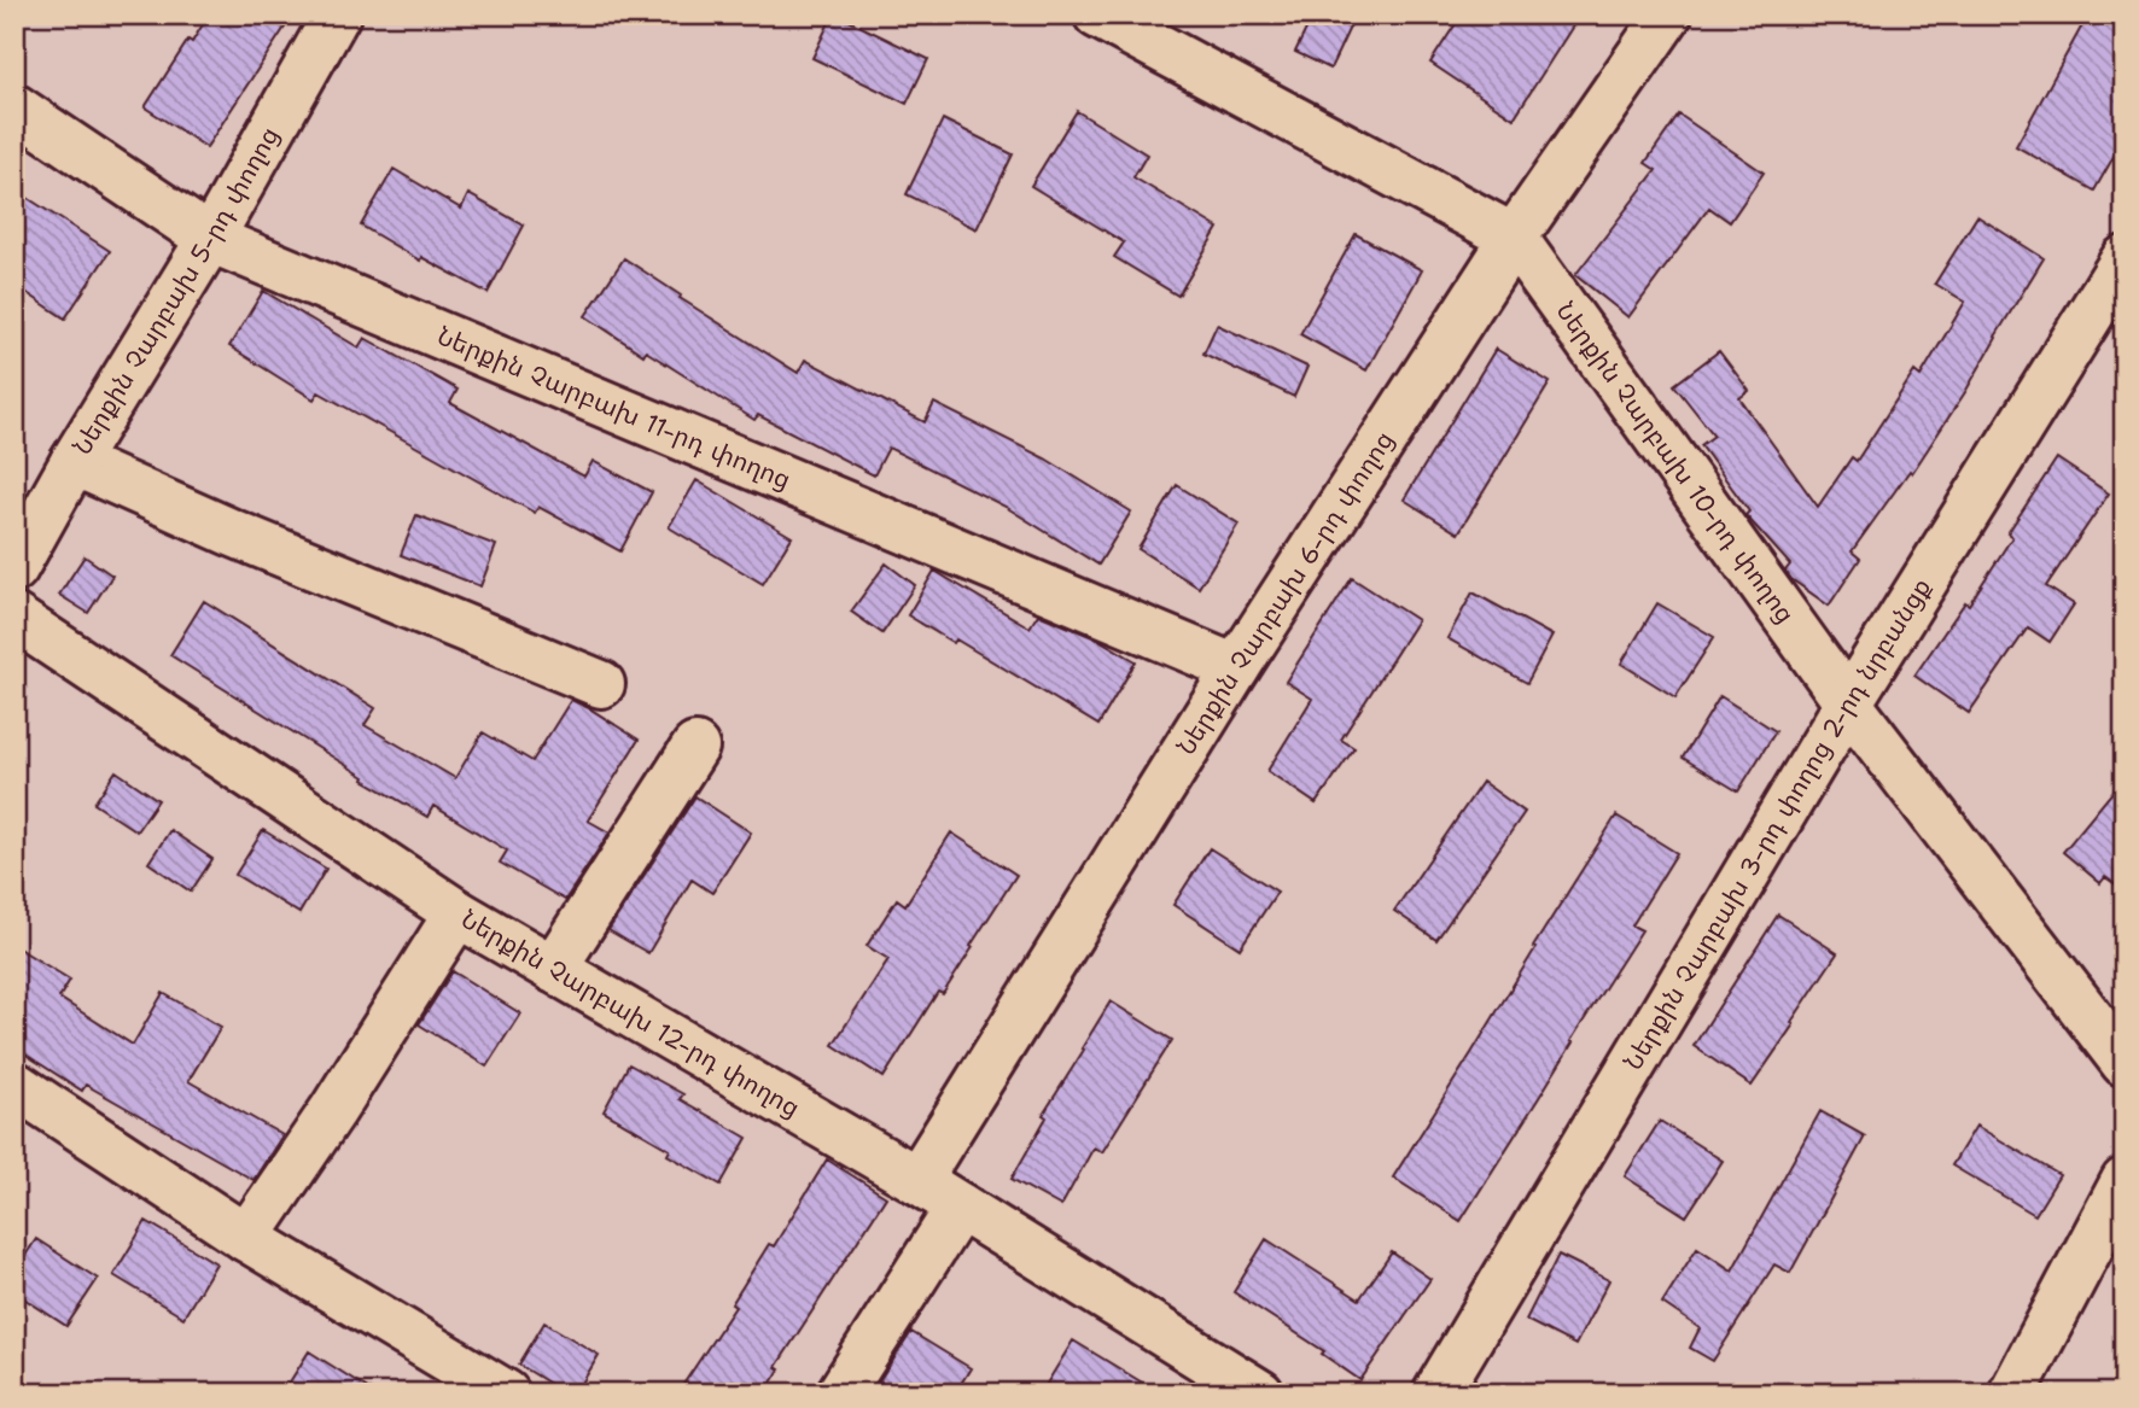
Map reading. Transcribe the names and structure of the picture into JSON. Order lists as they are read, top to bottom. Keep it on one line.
{"streets":{"street":["Ներքին Չարբախ 5-րդ փողոց","Ներքին Չարբախ 11-րդ փողոց","Ներքին Չարբախ 10-րդ փողոց","Ներքին Չարբախ 6-րդ փողոց","Ներքին Չարբախ 3-րդ փողոց 2-րդ նրբանցք","Ներքին Չարբախ 12-րդ փողոց"]},"crossings":[["Ներքին Չարբախ 5-րդ փողոց","Ներքին Չարբախ 11-րդ փողոց"],["Ներքին Չարբախ 11-րդ փողոց","Ներքին Չարբախ 6-րդ փողոց"],["Ներքին Չարբախ 10-րդ փողոց","Ներքին Չարբախ 6-րդ փողոց"],["Ներքին Չարբախ 10-րդ փողոց","Ներքին Չարբախ 3-րդ փողոց 2-րդ նրբանցք"],["Ներքին Չարբախ 6-րդ փողոց","Ներքին Չարբախ 12-րդ փողոց"]]}
